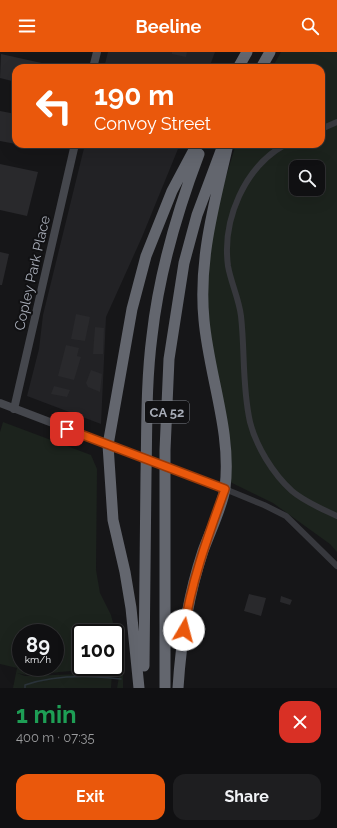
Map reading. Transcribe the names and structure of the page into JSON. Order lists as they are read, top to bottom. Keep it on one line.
{"streets":{"highway":["CA 52"],"main road":["Copley Park Place"]},"page":{"header":"Beeline","turn":["190 m","Convoy Street"],"speed":"89 km/h","limit":"100","heading":["1 min","400 m · 07:35"],"buttons":["Exit","Share"]}}
